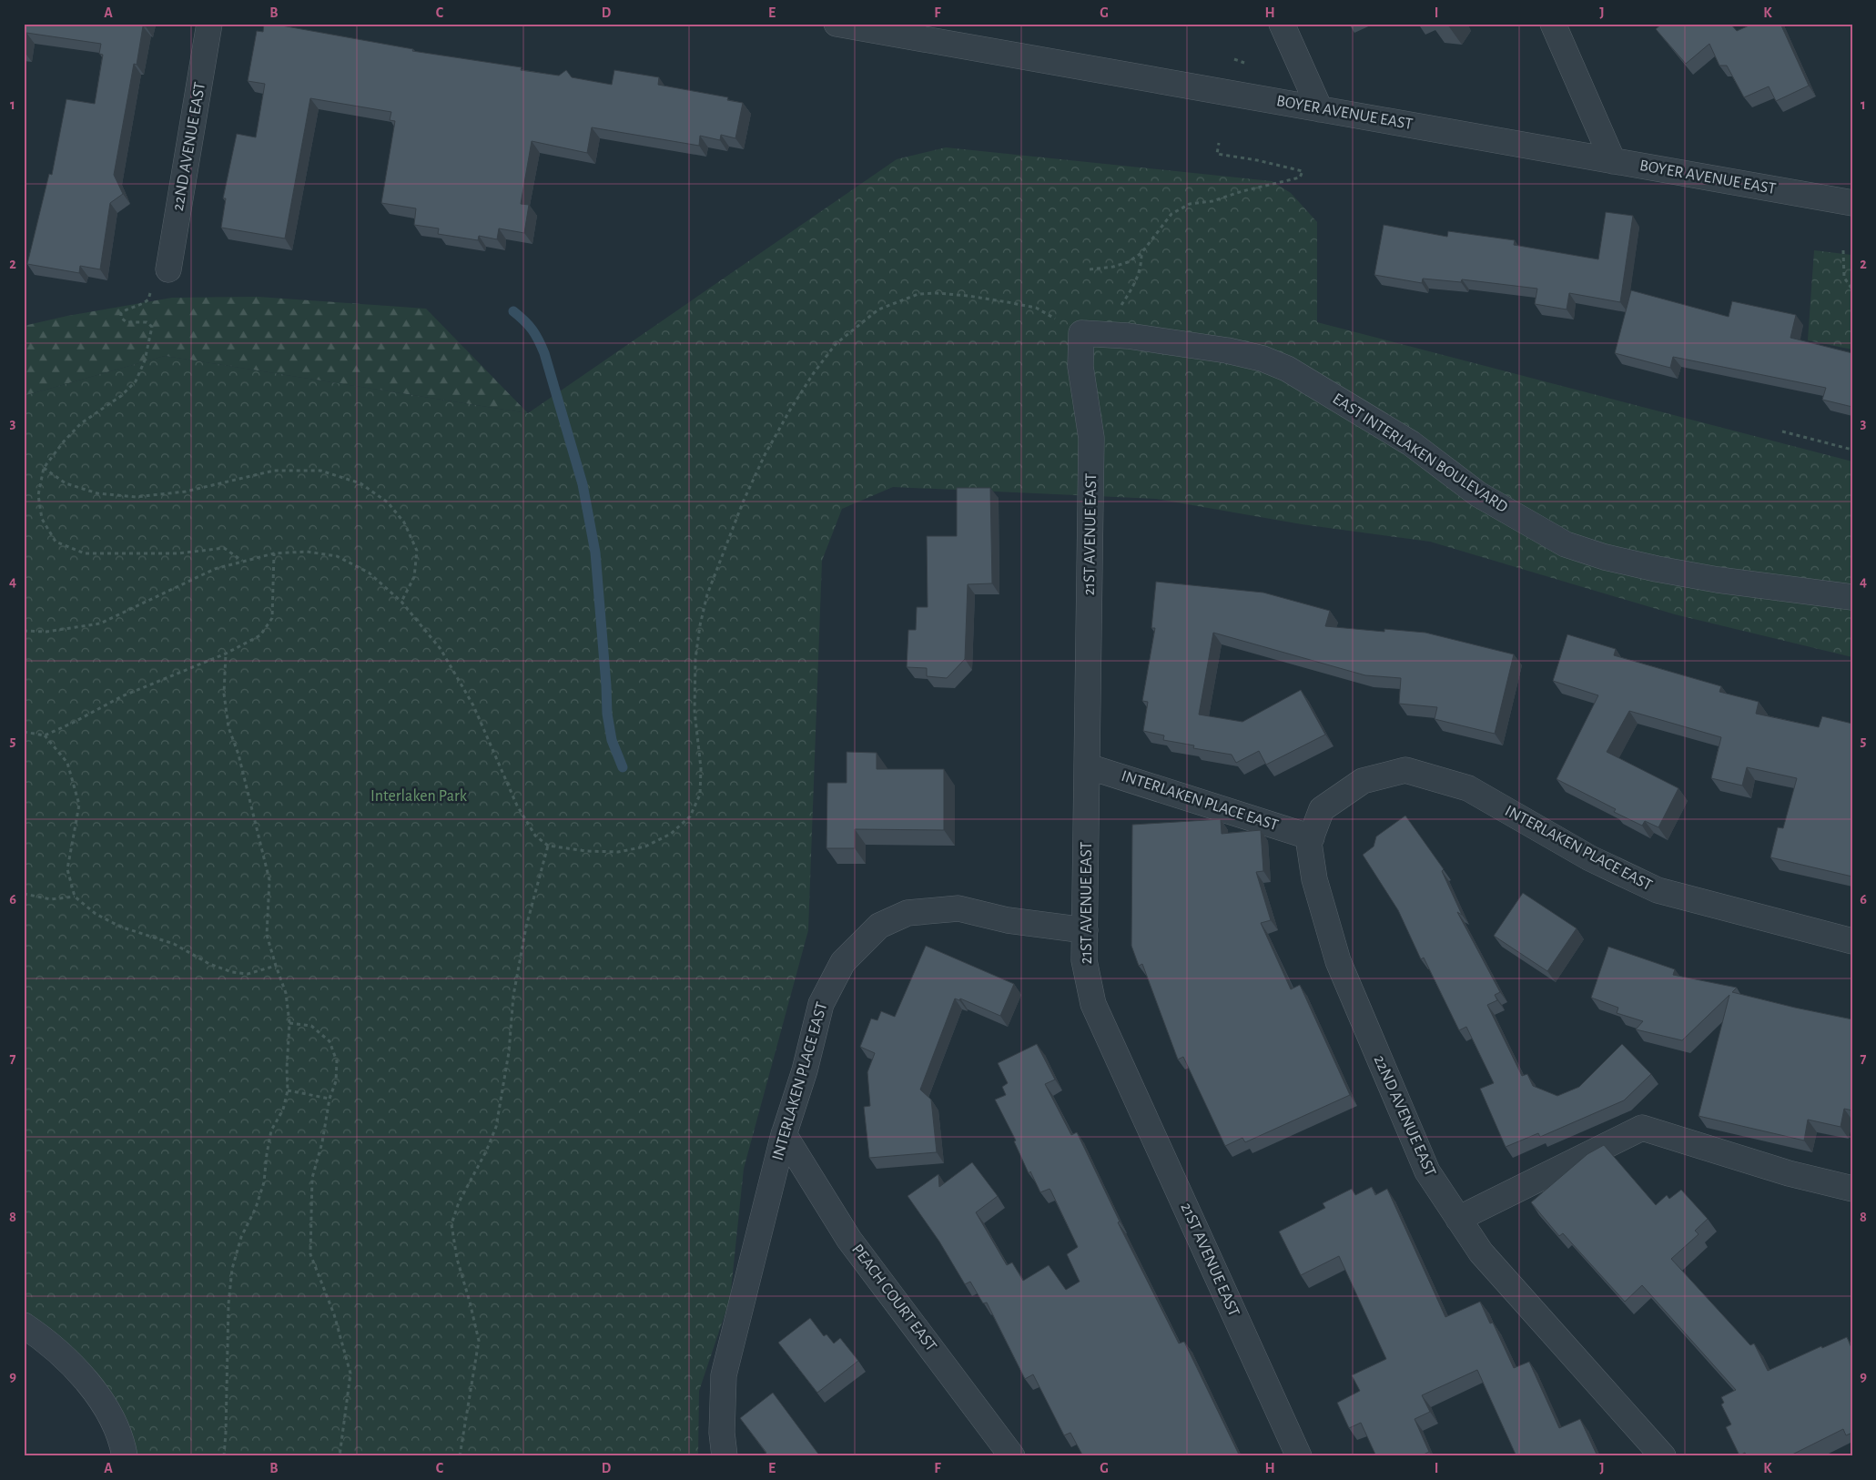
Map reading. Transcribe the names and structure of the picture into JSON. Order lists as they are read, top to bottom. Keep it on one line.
{"streets":{"street":["BOYER AVENUE EAST","22ND AVENUE EAST","EAST INTERLAKEN BOULEVARD","21ST AVENUE EAST","INTERLAKEN PLACE EAST","PEACH COURT EAST"]},"crossings":[["22ND AVENUE EAST","INTERLAKEN PLACE EAST"],["EAST INTERLAKEN BOULEVARD","21ST AVENUE EAST"],["21ST AVENUE EAST","INTERLAKEN PLACE EAST"],["INTERLAKEN PLACE EAST","PEACH COURT EAST"]],"parks":["Interlaken Park"],"grid":{"columns":["A","B","C","D","E","F","G","H","I","J","K"],"rows":["1","2","3","4","5","6","7","8","9"]}}
